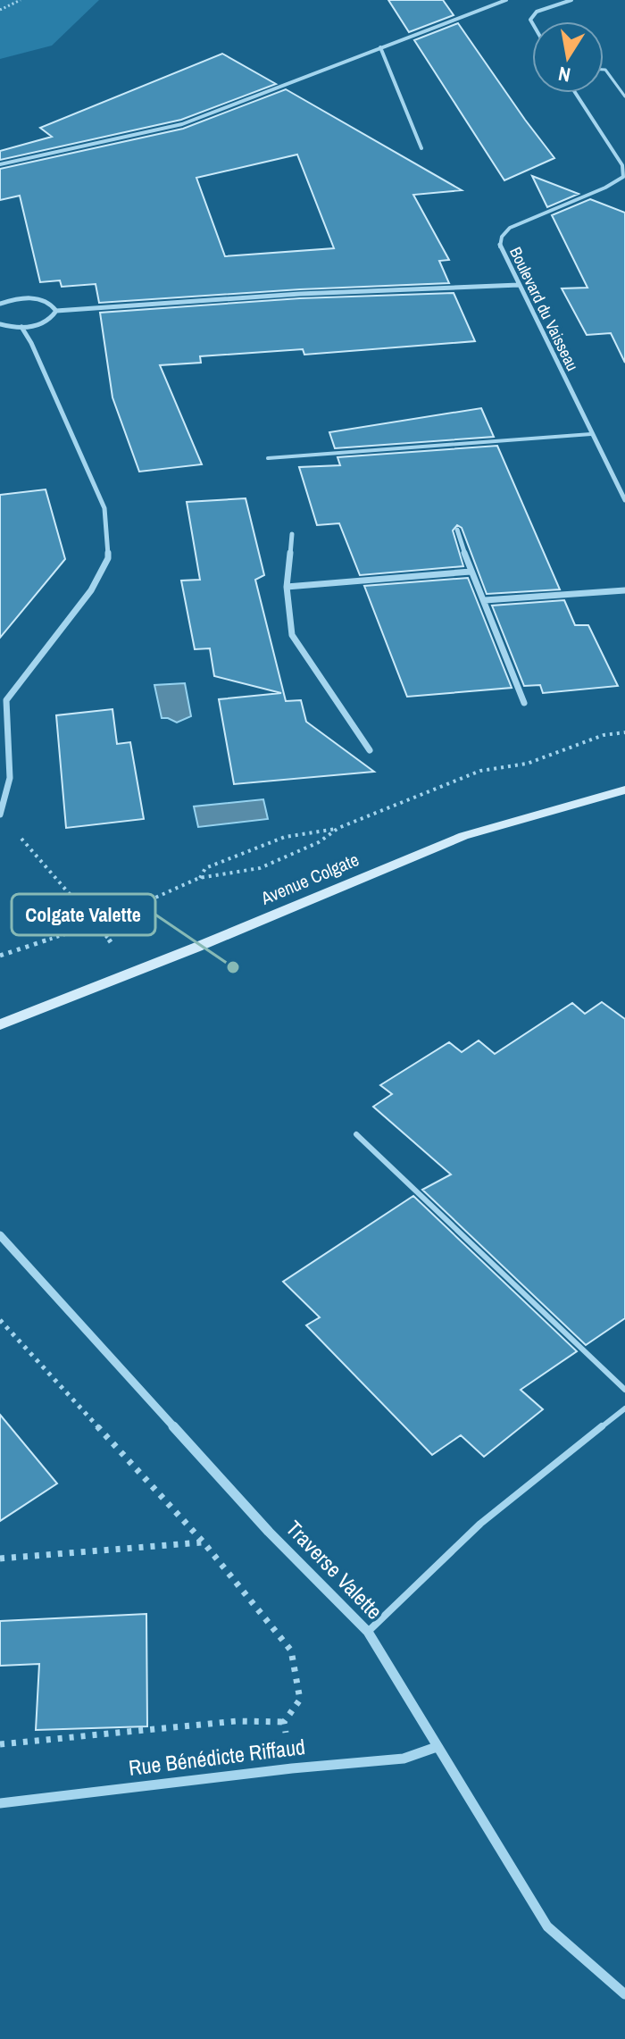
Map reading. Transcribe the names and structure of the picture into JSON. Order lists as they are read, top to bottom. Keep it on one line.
{"streets":{"street":["Boulevard du Vaisseau","Avenue Colgate","Traverse Valette","Rue Bénédicte Riffaud"]},"crossings":[["Traverse Valette","Rue Bénédicte Riffaud"]],"places":["Colgate Valette"],"north":"bottom"}
